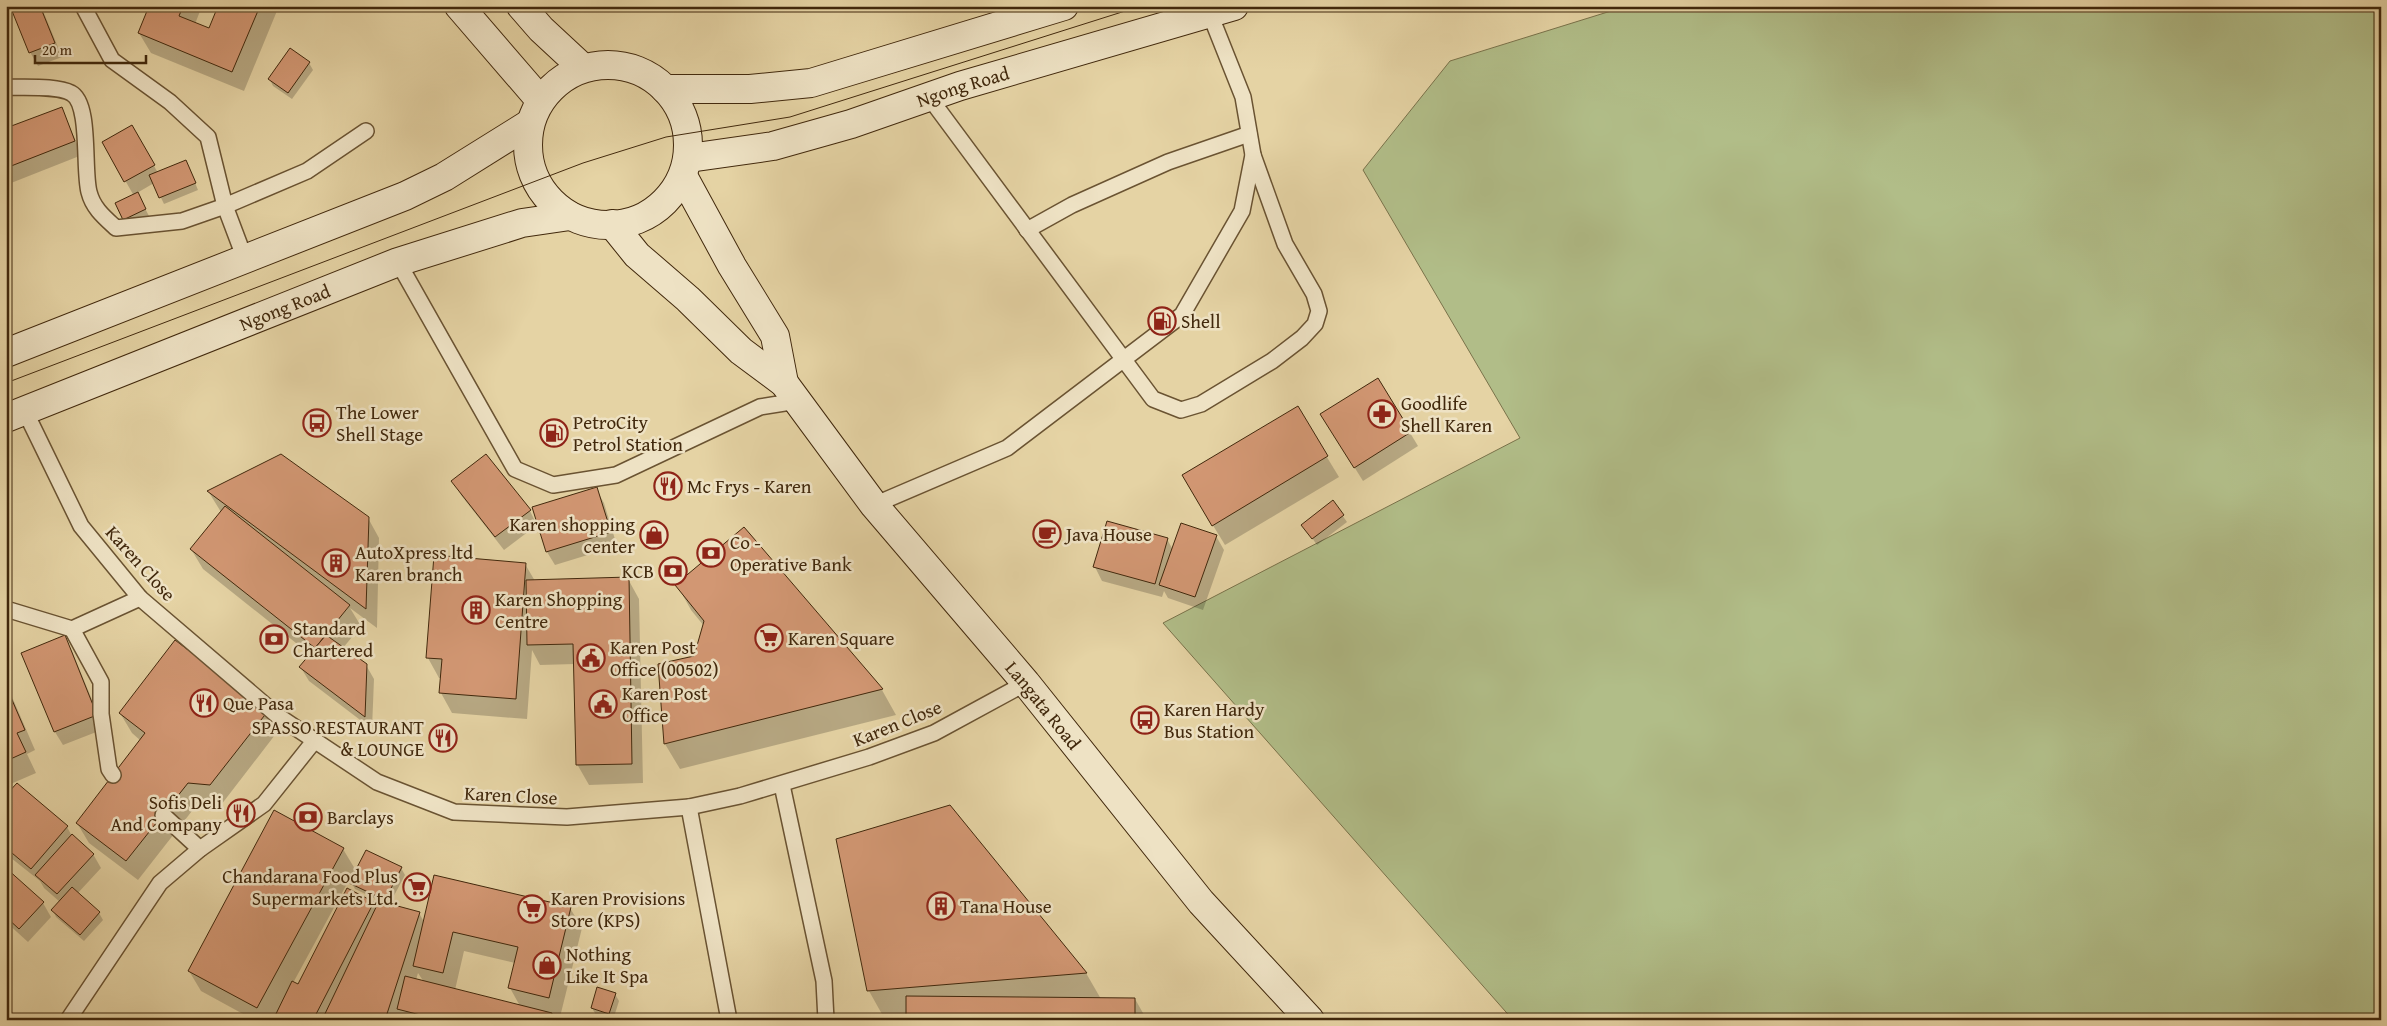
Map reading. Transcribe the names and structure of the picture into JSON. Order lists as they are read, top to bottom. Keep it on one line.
{"streets":{"main road":["Ngong Road","Langata Road"],"lane":["Karen Close"]},"crossings":[["Ngong Road","Karen Close"],["Karen Close","Langata Road"]],"places":{"fuel station":["Shell","PetroCity Petrol Station"],"pharmacy":["Goodlife Shell Karen"],"bus stop":["The Lower Shell Stage","Karen Hardy Bus Station"],"restaurant":["Mc Frys - Karen","Que Pasa","SPASSO RESTAURANT & LOUNGE","Sofis Deli And Company"],"cafe":["Java House"],"shop":["Karen shopping center","Nothing Like It Spa"],"bank":["Co - Operative Bank","KCB","Standard Chartered","Barclays"],"building":["AutoXpress ltd Karen branch","Karen Shopping Centre","Tana House"],"supermarket":["Karen Square","Chandarana Food Plus Supermarkets Ltd.","Karen Provisions Store (KPS)"],"public building":["Karen Post Office (00502)","Karen Post Office"]},"scale_bar":"20 m"}
